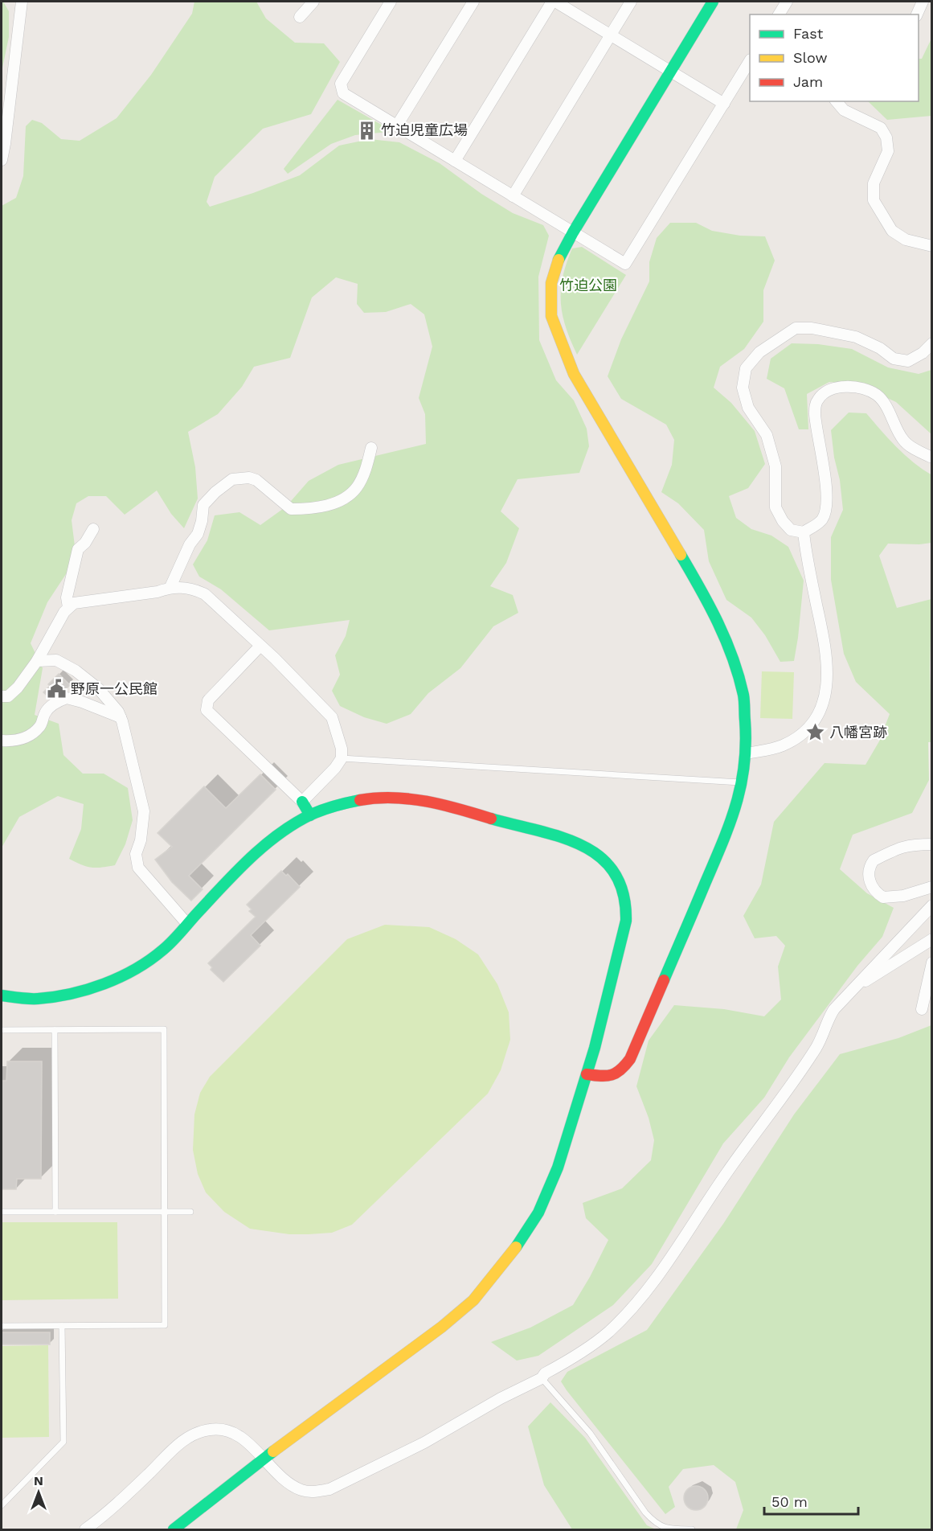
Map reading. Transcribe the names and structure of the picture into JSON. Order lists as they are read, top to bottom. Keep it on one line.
{"parks":["竹迫公園"],"places":{"building":["竹迫児童広場"],"public building":["野原一公民館"],"place":["八幡宮跡"]},"legend":["Fast","Slow","Jam"],"scale_bar":"50 m","north":"top"}
